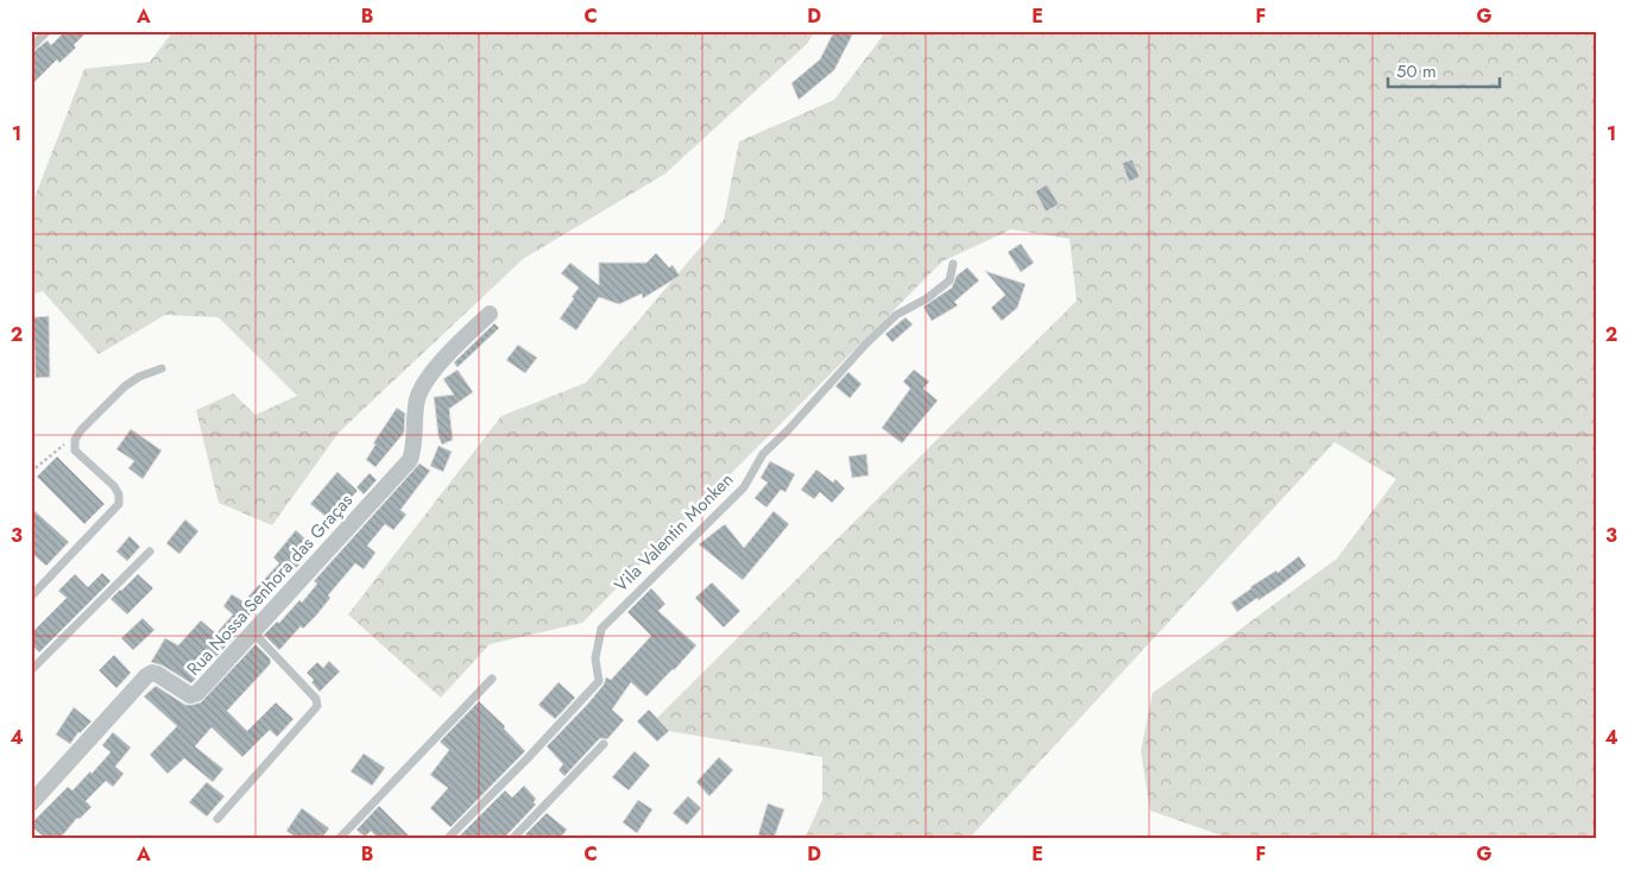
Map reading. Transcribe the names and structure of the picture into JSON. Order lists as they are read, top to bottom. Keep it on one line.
{"streets":{"street":["Rua Nossa Senhora das Graças"],"lane":["Vila Valentin Monken"]},"scale_bar":"50 m","grid":{"columns":["A","B","C","D","E","F","G"],"rows":["1","2","3","4"]}}
